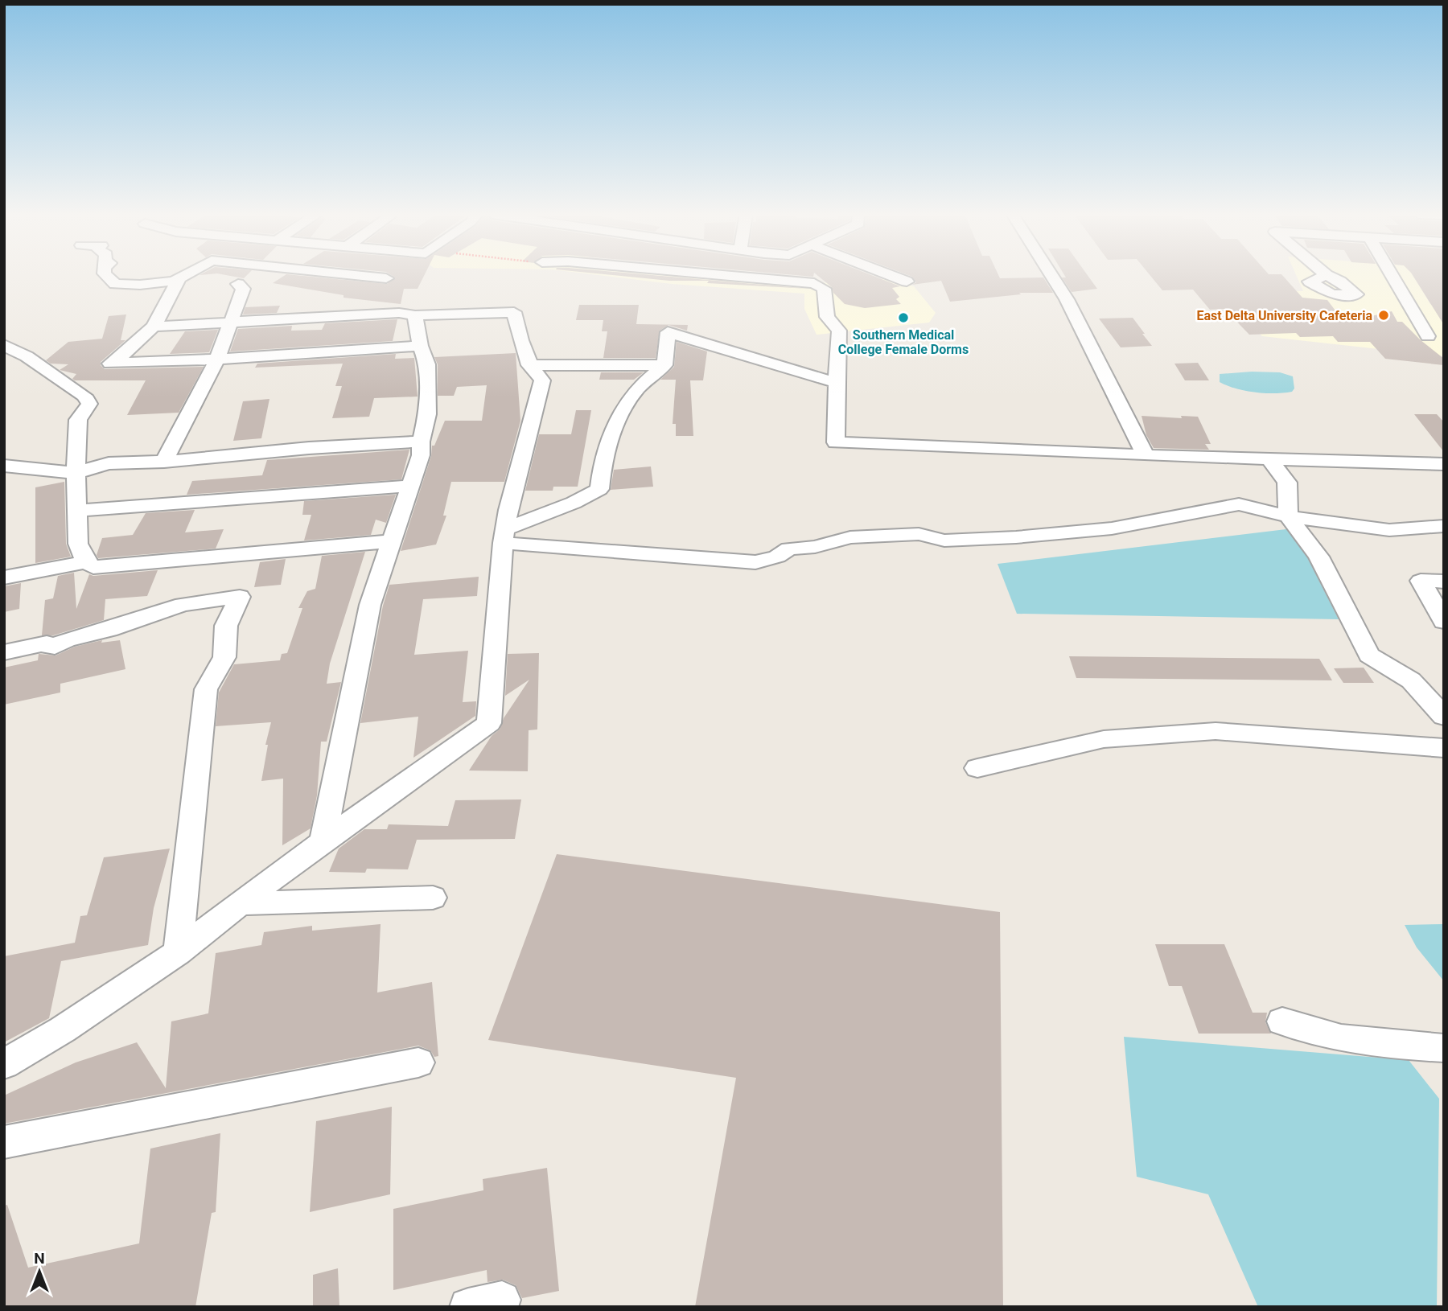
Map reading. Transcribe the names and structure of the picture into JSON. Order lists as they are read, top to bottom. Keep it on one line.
{"places":["East Delta University Cafeteria","Southern Medical College Female Dorms"],"north":"top"}
